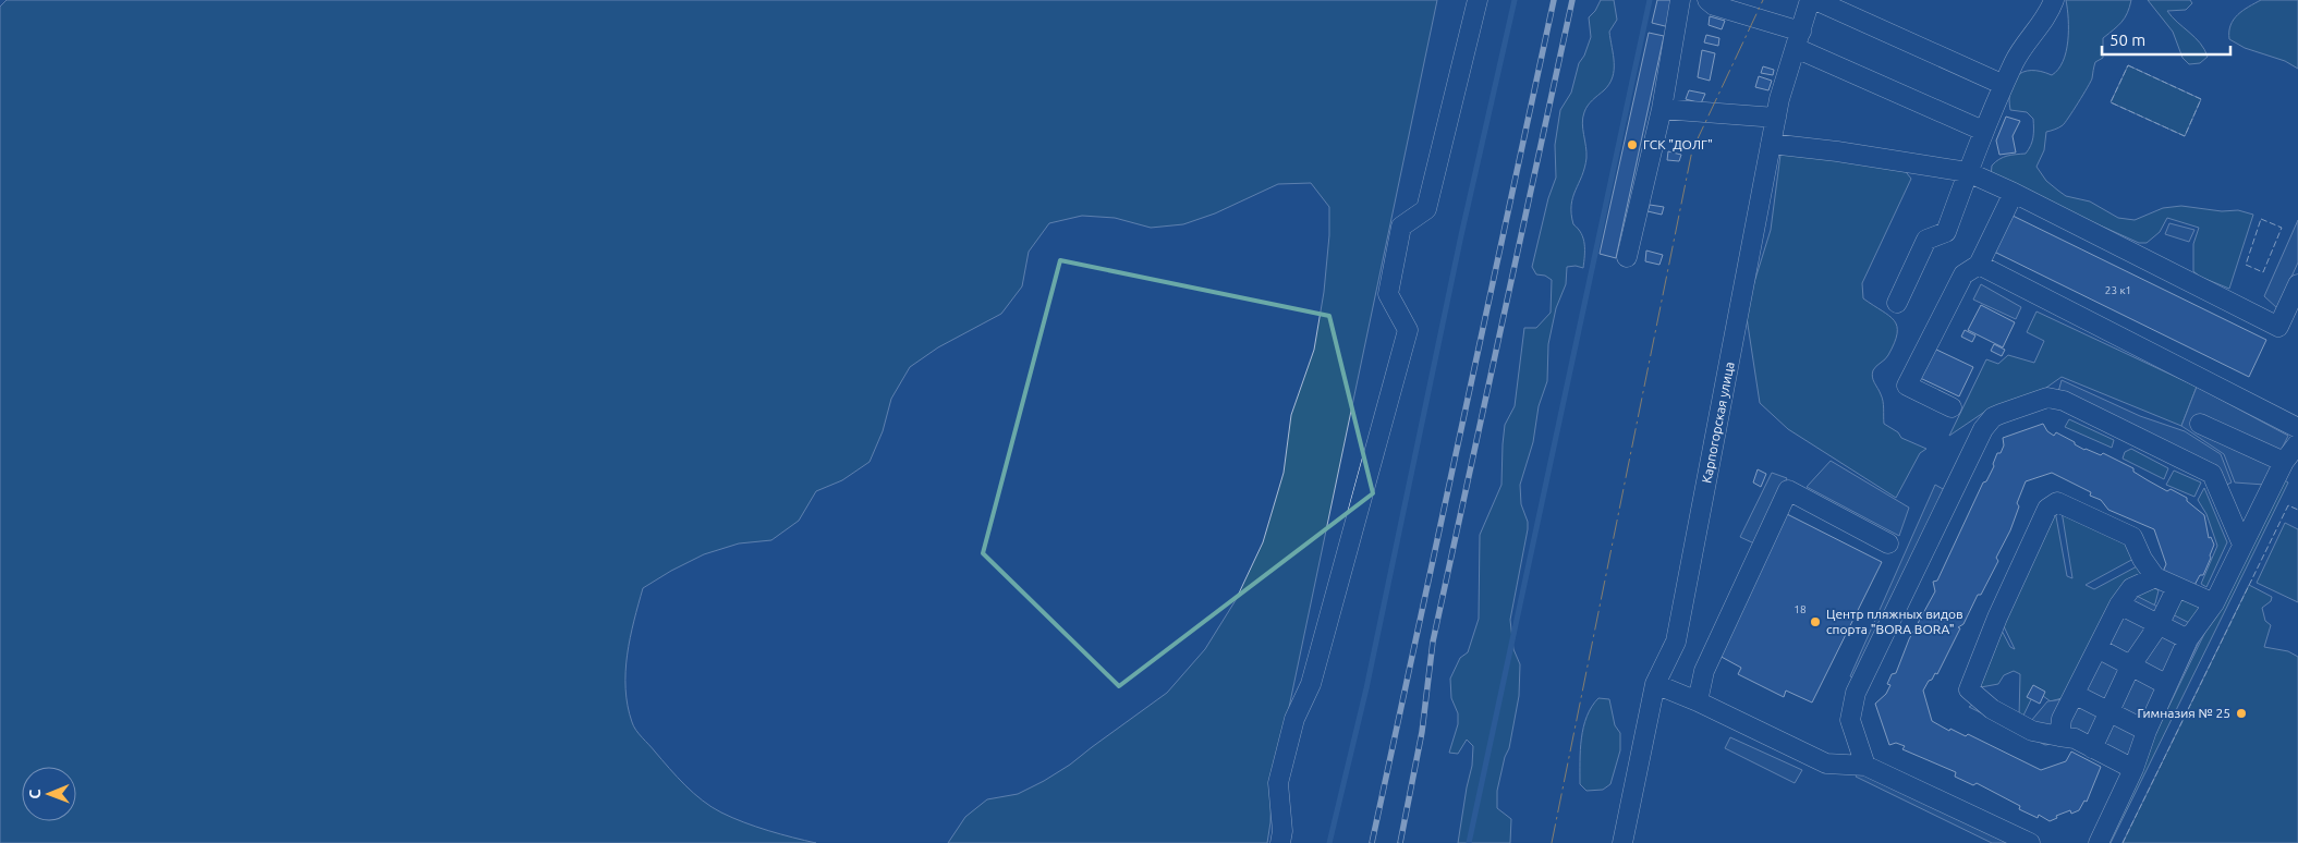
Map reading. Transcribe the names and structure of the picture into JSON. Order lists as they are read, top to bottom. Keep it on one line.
{"streets":{"lane":["Карпогорская улица"]},"places":["ГСК \"ДОЛГ\"","Центр пляжных видов спорта \"BORA BORA\"","Гимназия № 25"],"house_numbers":["23 к1","18"],"scale_bar":"50 m","north":"left"}
